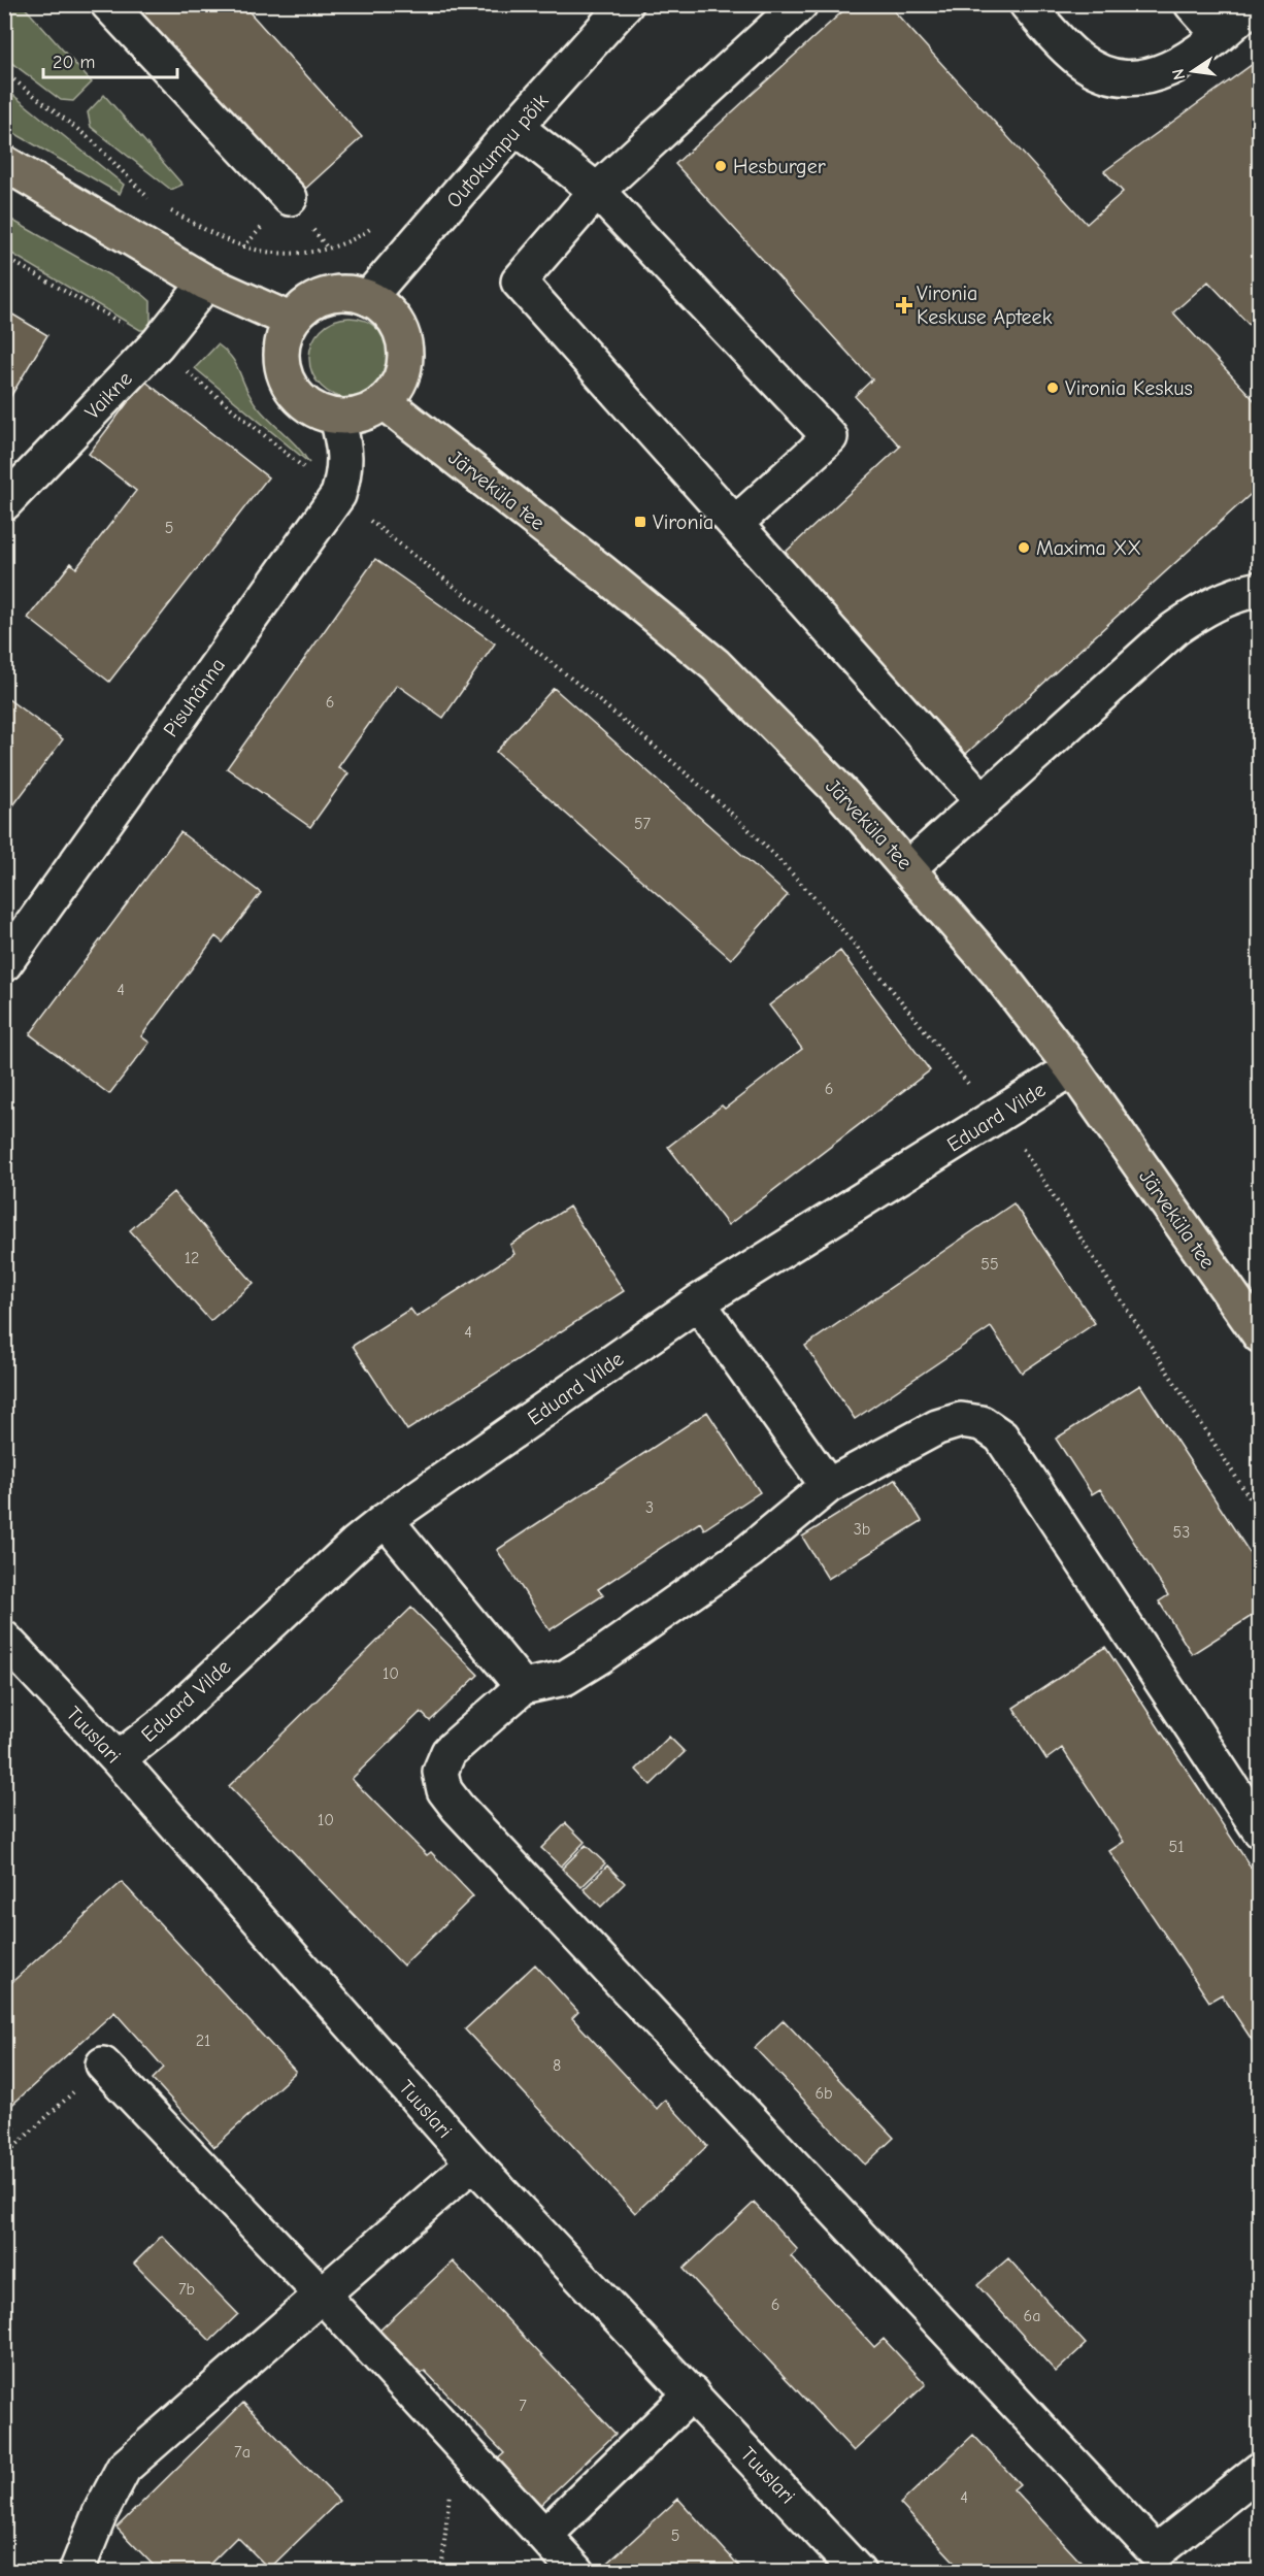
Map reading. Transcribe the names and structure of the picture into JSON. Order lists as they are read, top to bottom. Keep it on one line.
{"streets":{"main road":["Järveküla tee"],"street":["Outokumpu põik","Vaikne","Pisuhänna","Eduard Vilde","Tuuslari"]},"crossings":[["Outokumpu põik","Järveküla tee"],["Outokumpu põik","Pisuhänna"],["Järveküla tee","Pisuhänna"],["Järveküla tee","Eduard Vilde"],["Eduard Vilde","Tuuslari"]],"places":{"other":["Hesburger","Vironia Keskus","Maxima XX"],"health":["Vironia Keskuse Apteek"],"transit":["Vironia"]},"house_numbers":["5","6","57","4","6","12","55","4","3","3b","53","10","10","51","21","8","6b","7b","6","6a","7","7a","4","5"],"scale_bar":"20 m","north":"left"}
